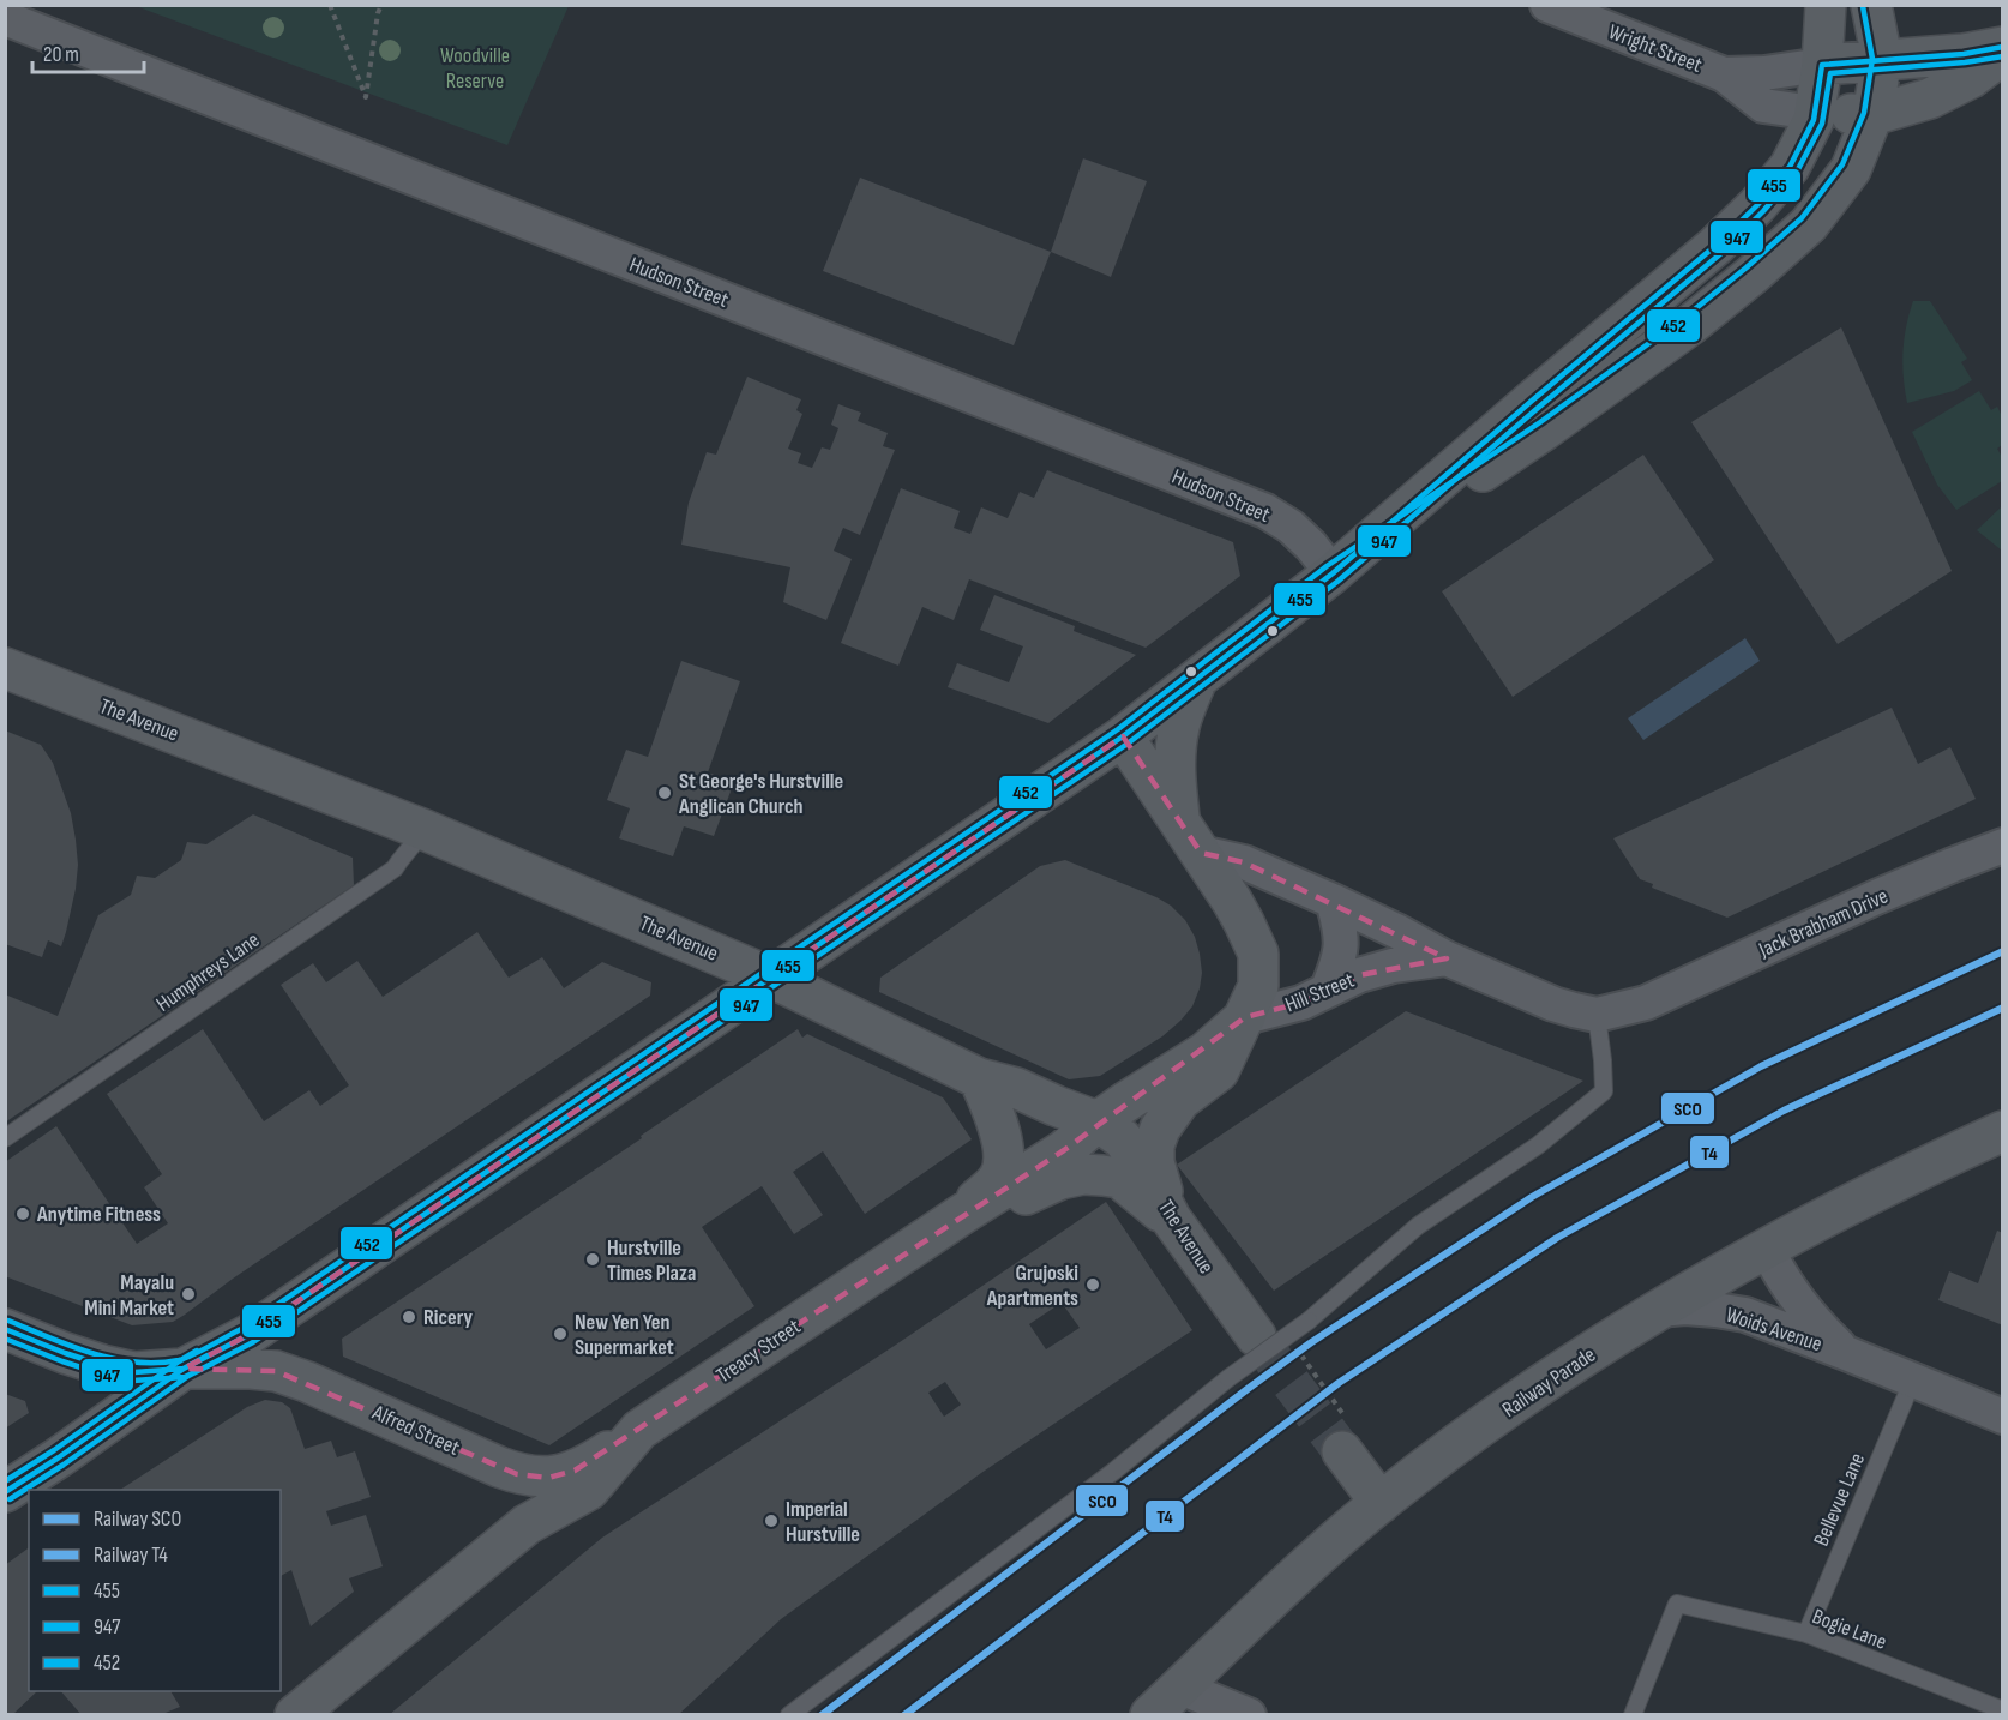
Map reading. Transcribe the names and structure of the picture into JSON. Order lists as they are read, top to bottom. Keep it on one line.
{"streets":{"street":["Wright Street","Hudson Street","The Avenue","Jack Brabham Drive","Hill Street","Woids Avenue","Treacy Street","Railway Parade","Alfred Street"],"lane":["Humphreys Lane","Bellevue Lane","Bogie Lane"]},"crossings":[["The Avenue","Humphreys Lane"],["The Avenue","Treacy Street"],["Jack Brabham Drive","Hill Street"],["Hill Street","Treacy Street"],["Woids Avenue","Railway Parade"],["Woids Avenue","Bellevue Lane"],["Treacy Street","Alfred Street"],["Bellevue Lane","Bogie Lane"]],"parks":["Woodville Reserve"],"places":["St George's Hurstville Anglican Church","Anytime Fitness","Hurstville Times Plaza","Grujoski Apartments","Mayalu Mini Market","Ricery","New Yen Yen Supermarket","Imperial Hurstville"],"lines":["transit line 452","transit line 455","transit line 947","rail line SCO","rail line T4"],"legend":["Railway SCO","Railway T4","455","947","452"],"scale_bar":"20 m"}
